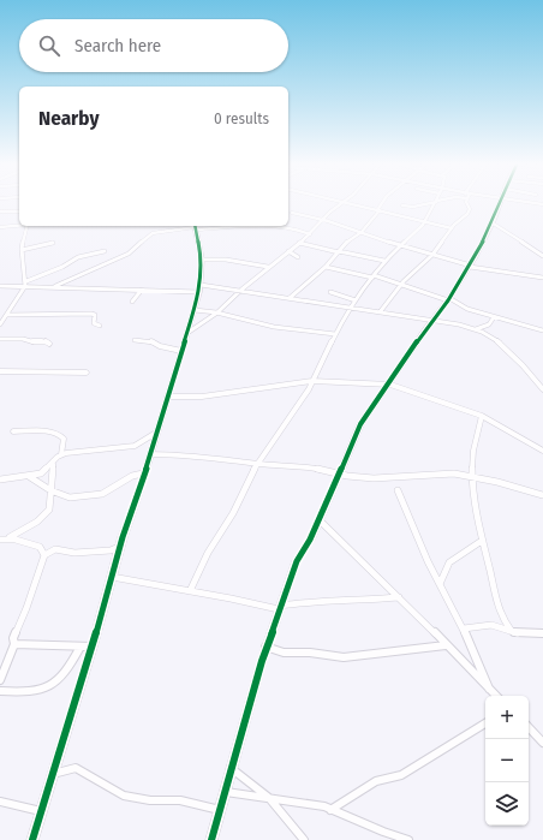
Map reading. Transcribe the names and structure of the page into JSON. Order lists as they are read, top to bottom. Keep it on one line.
{"page":{"search":"Search here","heading":["Nearby","0 results"],"map_buttons":["+","−"]}}
